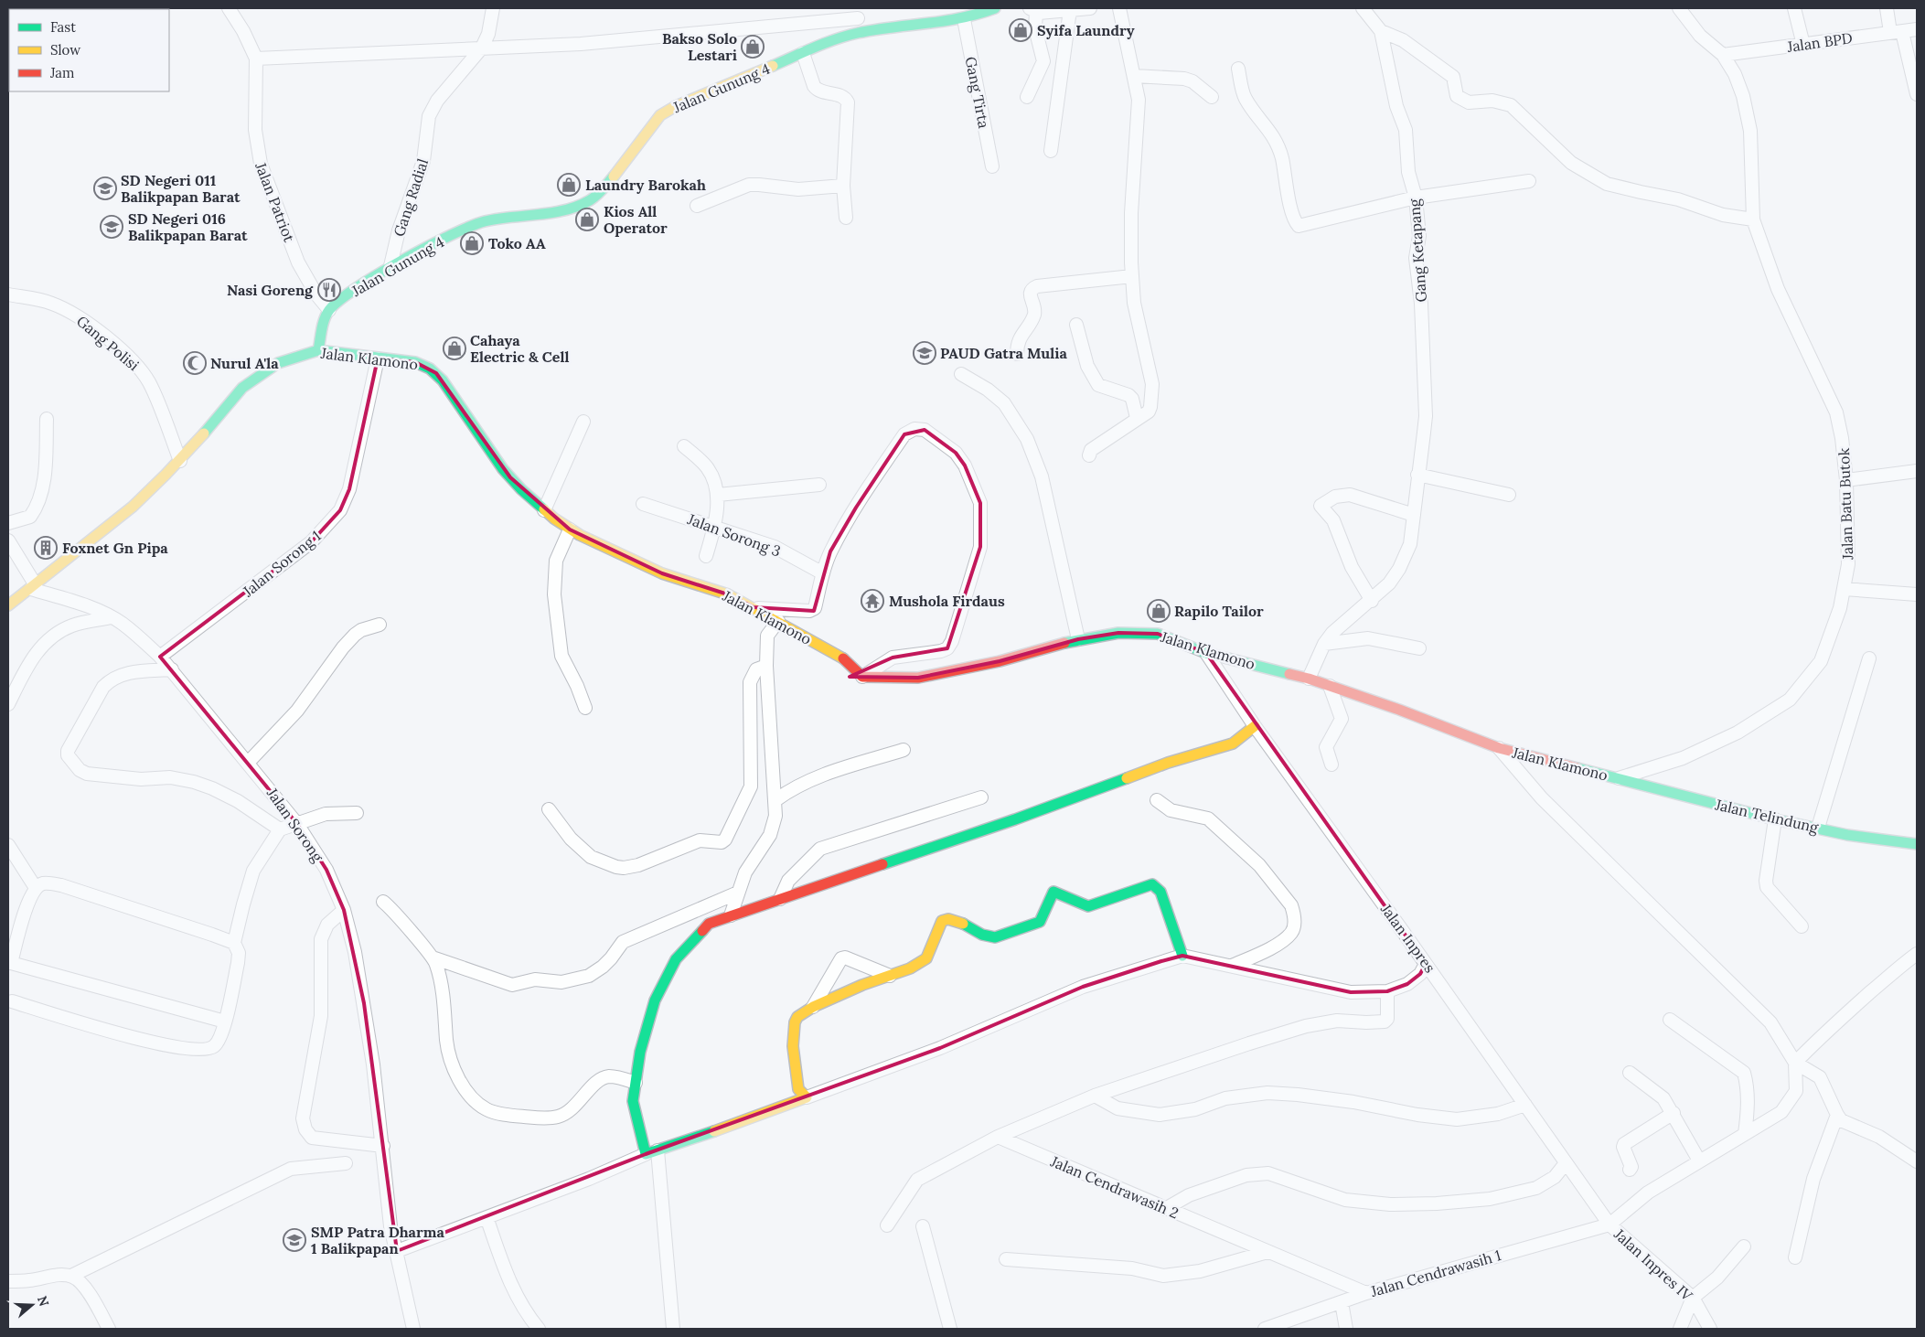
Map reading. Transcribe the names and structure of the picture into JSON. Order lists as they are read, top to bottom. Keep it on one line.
{"streets":{"street":["Jalan BPD","Jalan Gunung 4","Gang Tirta","Gang Radial","Jalan Patriot","Gang Ketapang","Gang Polisi","Jalan Klamono","Jalan Batu Butok","Jalan Sorong 3","Jalan Sorong 1","Jalan Telindung","Jalan Sorong","Jalan Inpres","Jalan Cendrawasih 2","Jalan Inpres IV","Jalan Cendrawasih 1"]},"crossings":[["Jalan BPD","Jalan Batu Butok"],["Jalan Gunung 4","Gang Tirta"],["Jalan Gunung 4","Gang Radial"],["Jalan Gunung 4","Jalan Patriot"],["Gang Ketapang","Jalan Klamono"],["Gang Polisi","Jalan Klamono"],["Jalan Klamono","Jalan Batu Butok"],["Jalan Klamono","Jalan Sorong 1"],["Jalan Klamono","Jalan Telindung"],["Jalan Klamono","Jalan Sorong"],["Jalan Klamono","Jalan Inpres"],["Jalan Batu Butok","Jalan Telindung"],["Jalan Sorong 1","Jalan Sorong"],["Jalan Inpres","Jalan Inpres IV"],["Jalan Inpres","Jalan Cendrawasih 1"],["Jalan Cendrawasih 2","Jalan Cendrawasih 1"],["Jalan Inpres IV","Jalan Cendrawasih 1"]],"places":{"shop":["Syifa Laundry","Bakso Solo Lestari","Laundry Barokah","Kios All Operator","Toko AA","Cahaya Electric & Cell","Rapilo Tailor"],"school or university":["SD Negeri 011 Balikpapan Barat","SD Negeri 016 Balikpapan Barat","PAUD Gatra Mulia","SMP Patra Dharma 1 Balikpapan"],"restaurant":["Nasi Goreng"],"mosque":["Nurul A'la"],"building":["Foxnet Gn Pipa"],"temple":["Mushola Firdaus"]},"legend":["Fast","Slow","Jam"],"north":"right"}
